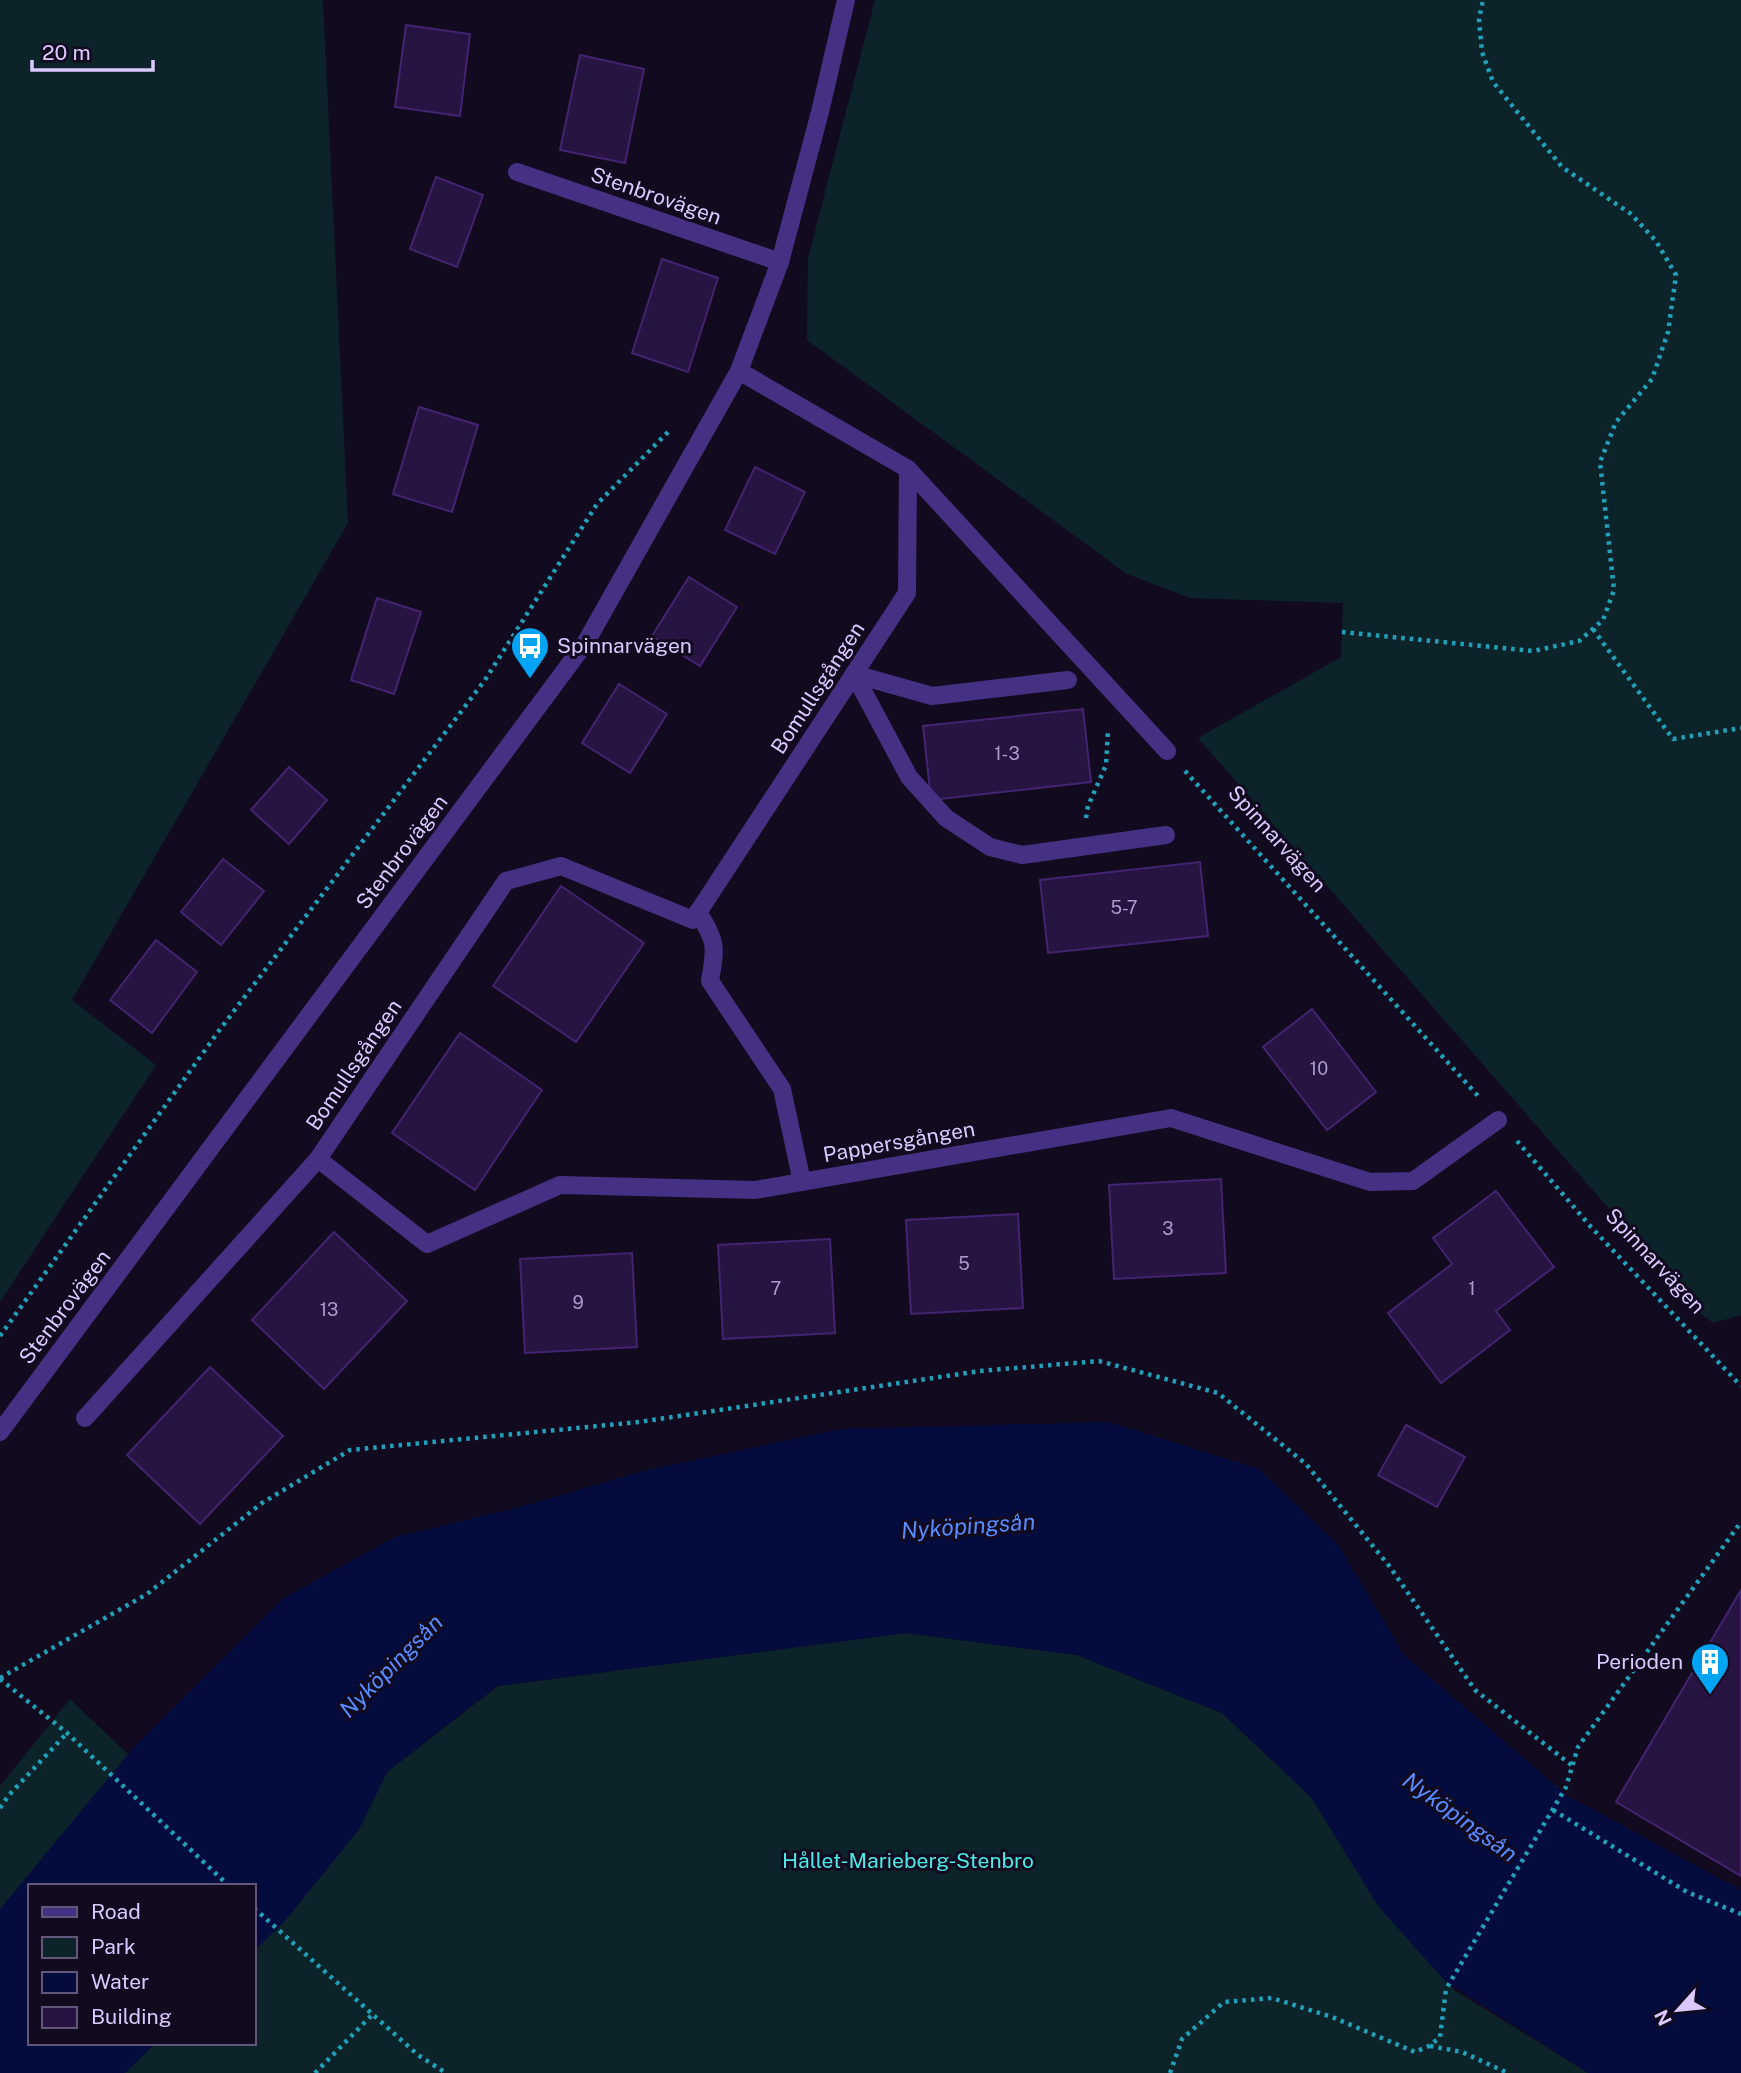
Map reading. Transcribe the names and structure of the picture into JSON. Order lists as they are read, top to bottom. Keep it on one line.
{"streets":{"street":["Stenbrovägen","Bomullsgången","Pappersgången"],"path":["Spinnarvägen"]},"crossings":[["Bomullsgången","Pappersgången"],["Spinnarvägen","Pappersgången"]],"water":["Nyköpingsån"],"parks":["Hållet-Marieberg-Stenbro"],"places":{"bus stop":["Spinnarvägen"],"building":["Perioden"]},"house_numbers":["1-3","5-7","10","3","5","7","1","9","13"],"legend":["Road","Park","Water","Building"],"scale_bar":"20 m","north":"bottom left"}
